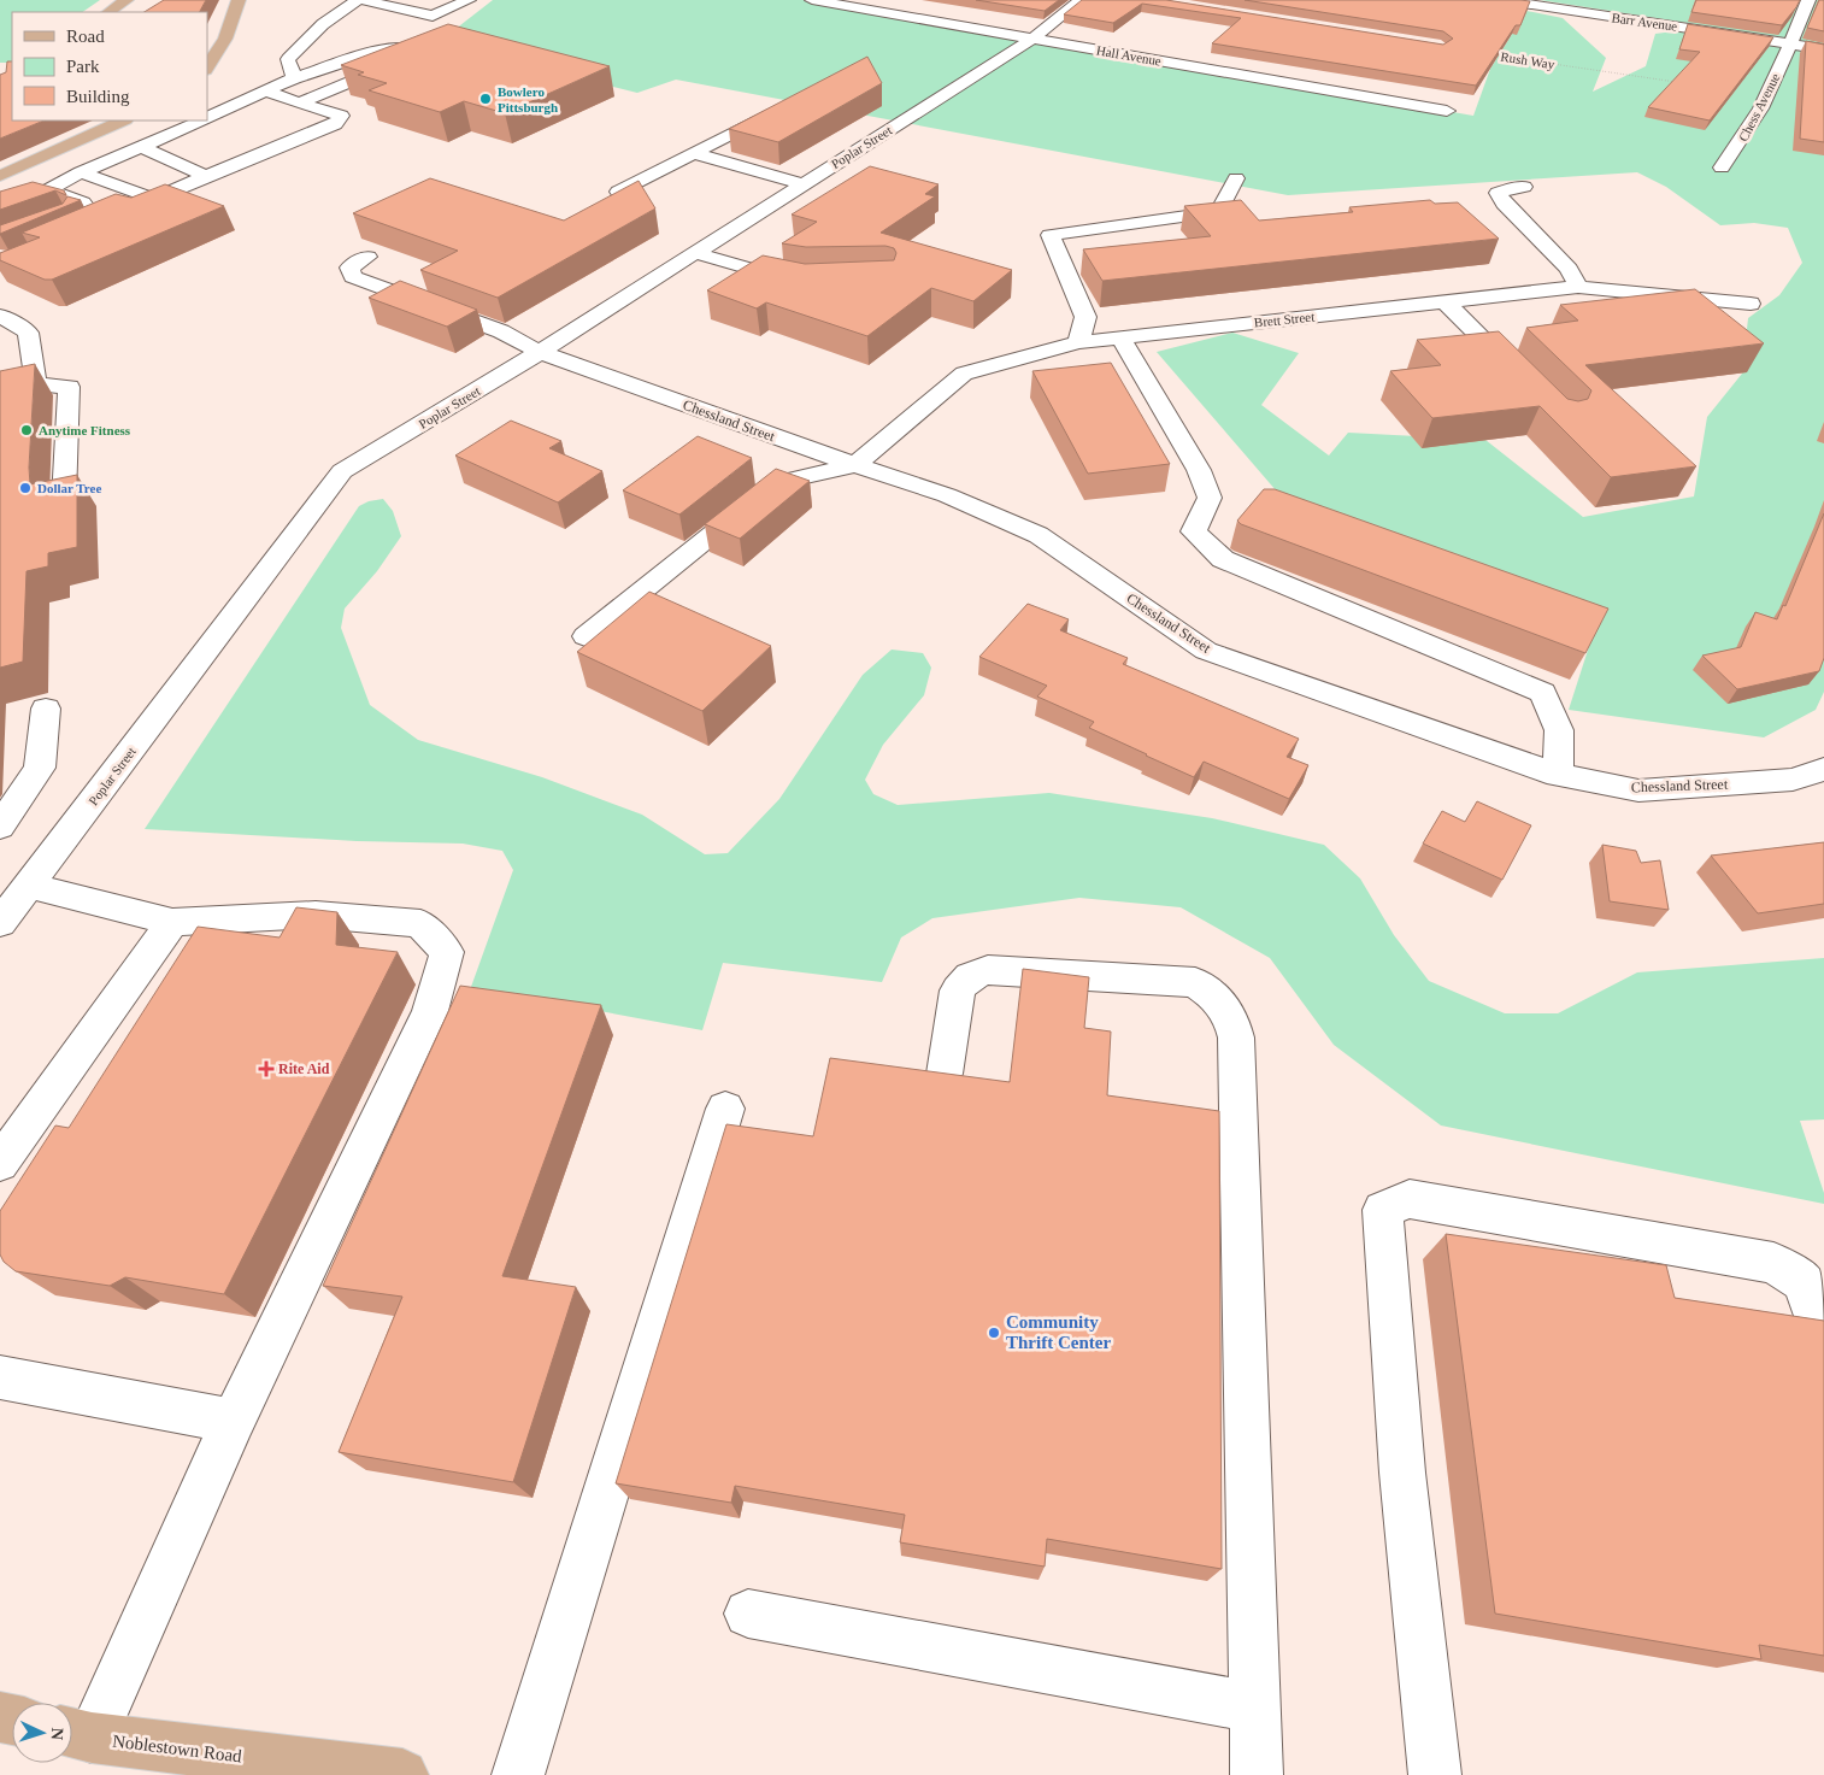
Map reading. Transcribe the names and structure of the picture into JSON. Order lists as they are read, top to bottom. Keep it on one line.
{"streets":{"main road":["Noblestown Road"],"street":["Barr Avenue","Hall Avenue","Chess Avenue","Poplar Street","Brett Street","Chessland Street"],"path":["Rush Way"]},"crossings":[["Barr Avenue","Chess Avenue"],["Hall Avenue","Poplar Street"],["Poplar Street","Chessland Street"],["Brett Street","Chessland Street"]],"places":{"other":["Bowlero Pittsburgh","Anytime Fitness","Dollar Tree","Community Thrift Center"],"health":["Rite Aid"]},"legend":["Road","Park","Building"],"north":"right"}
